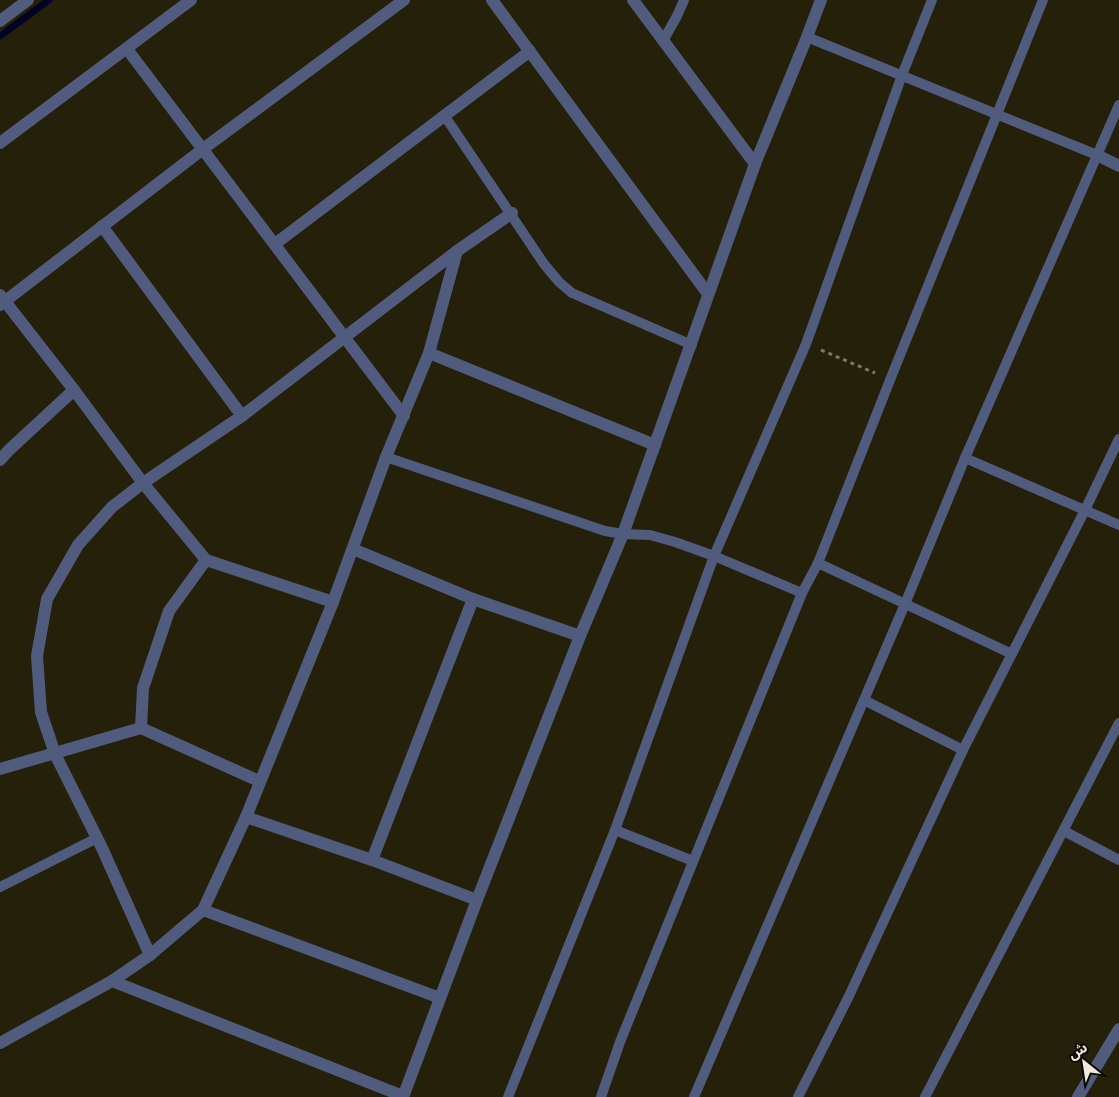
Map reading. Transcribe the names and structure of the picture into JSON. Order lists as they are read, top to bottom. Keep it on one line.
{"north":"top left"}
